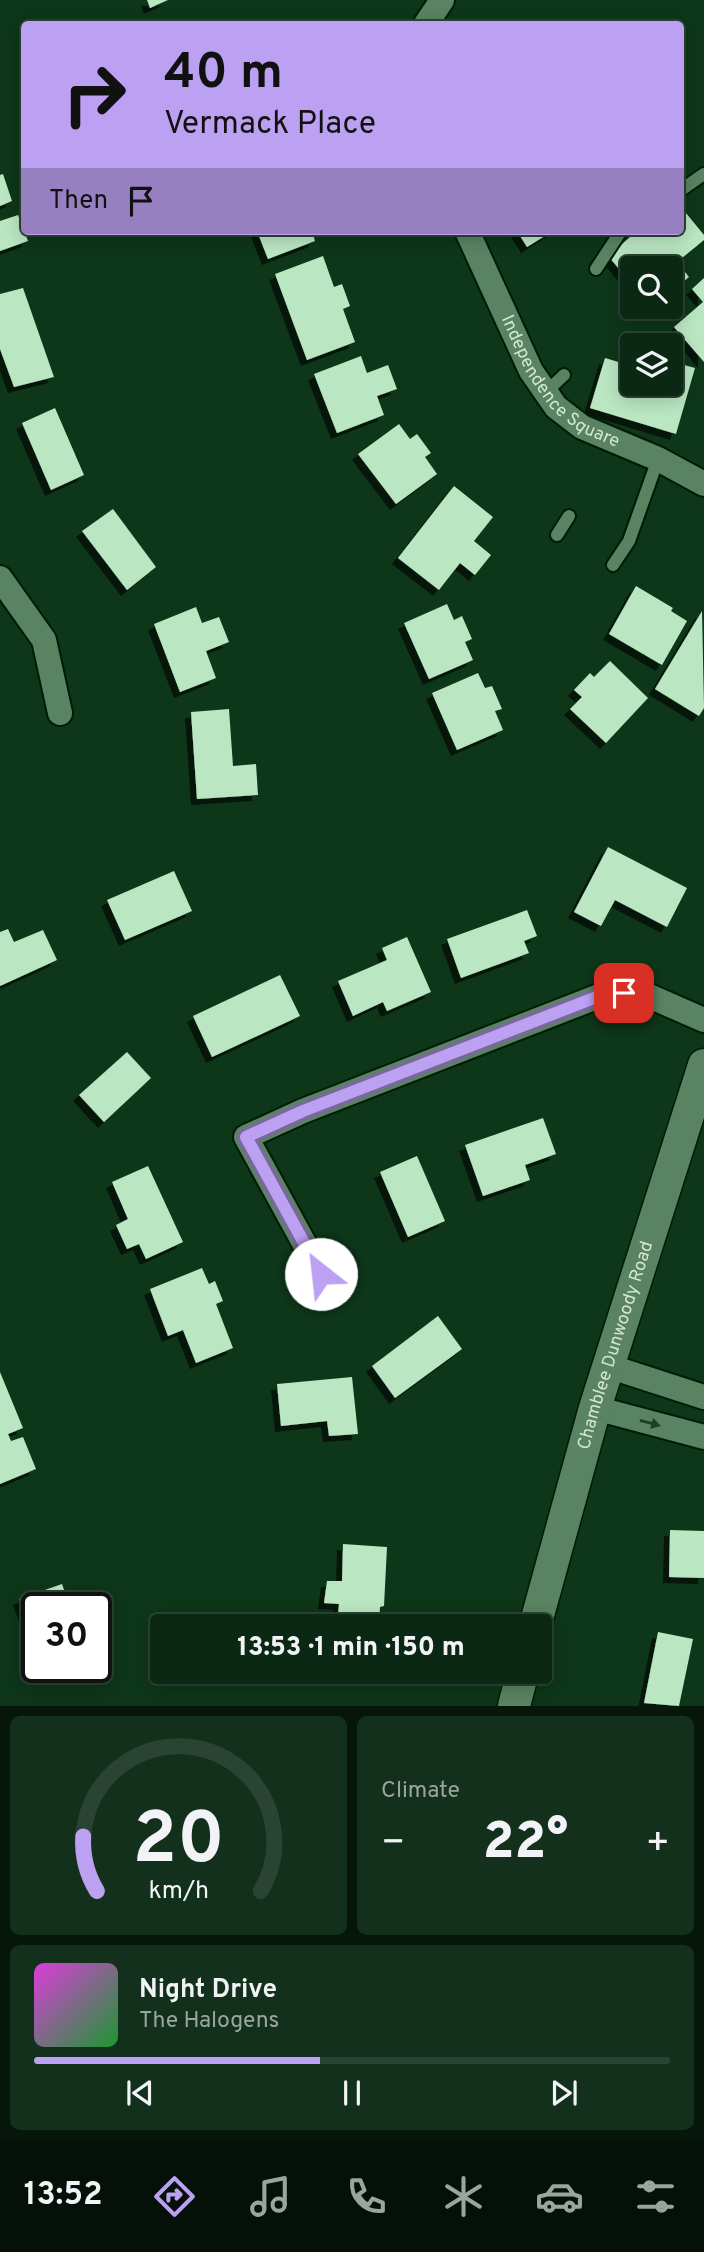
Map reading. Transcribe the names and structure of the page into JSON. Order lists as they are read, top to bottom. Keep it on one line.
{"streets":{"street":["Independence Square","Chamblee Dunwoody Road"]},"page":{"turn":["40 m","Vermack Place"],"then":"Then","limit":"30","trip":"13:53 · 1 min · 150 m","tile":"Climate","heat":["−","22°","+"],"song":["Night Drive","The Halogens"],"tabs":"13:52","gauge":["20","km/h"]}}
